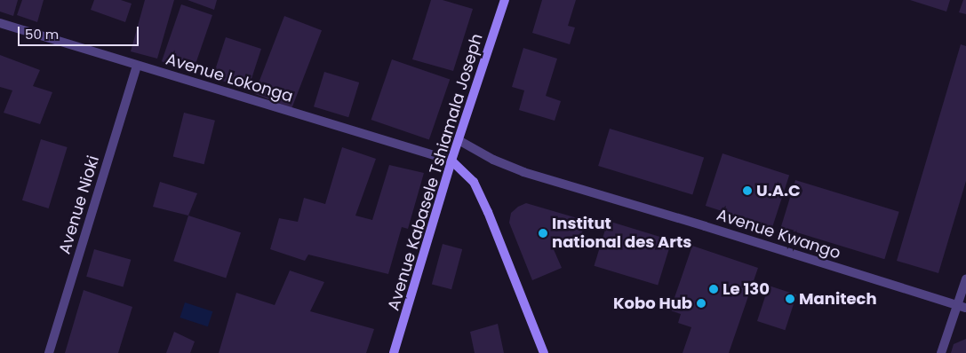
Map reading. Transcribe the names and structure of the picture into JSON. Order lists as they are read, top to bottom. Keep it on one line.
{"streets":{"main road":["Avenue Kabasele Tshiamala Joseph"],"street":["Avenue Lokonga","Avenue Nioki","Avenue Kwango"]},"crossings":[["Avenue Lokonga","Avenue Kabasele Tshiamala Joseph"],["Avenue Lokonga","Avenue Nioki"],["Avenue Kabasele Tshiamala Joseph","Avenue Kwango"]],"places":["U.A.C","Institut national des Arts","Le 130","Manitech","Kobo Hub"],"scale_bar":"50 m"}
